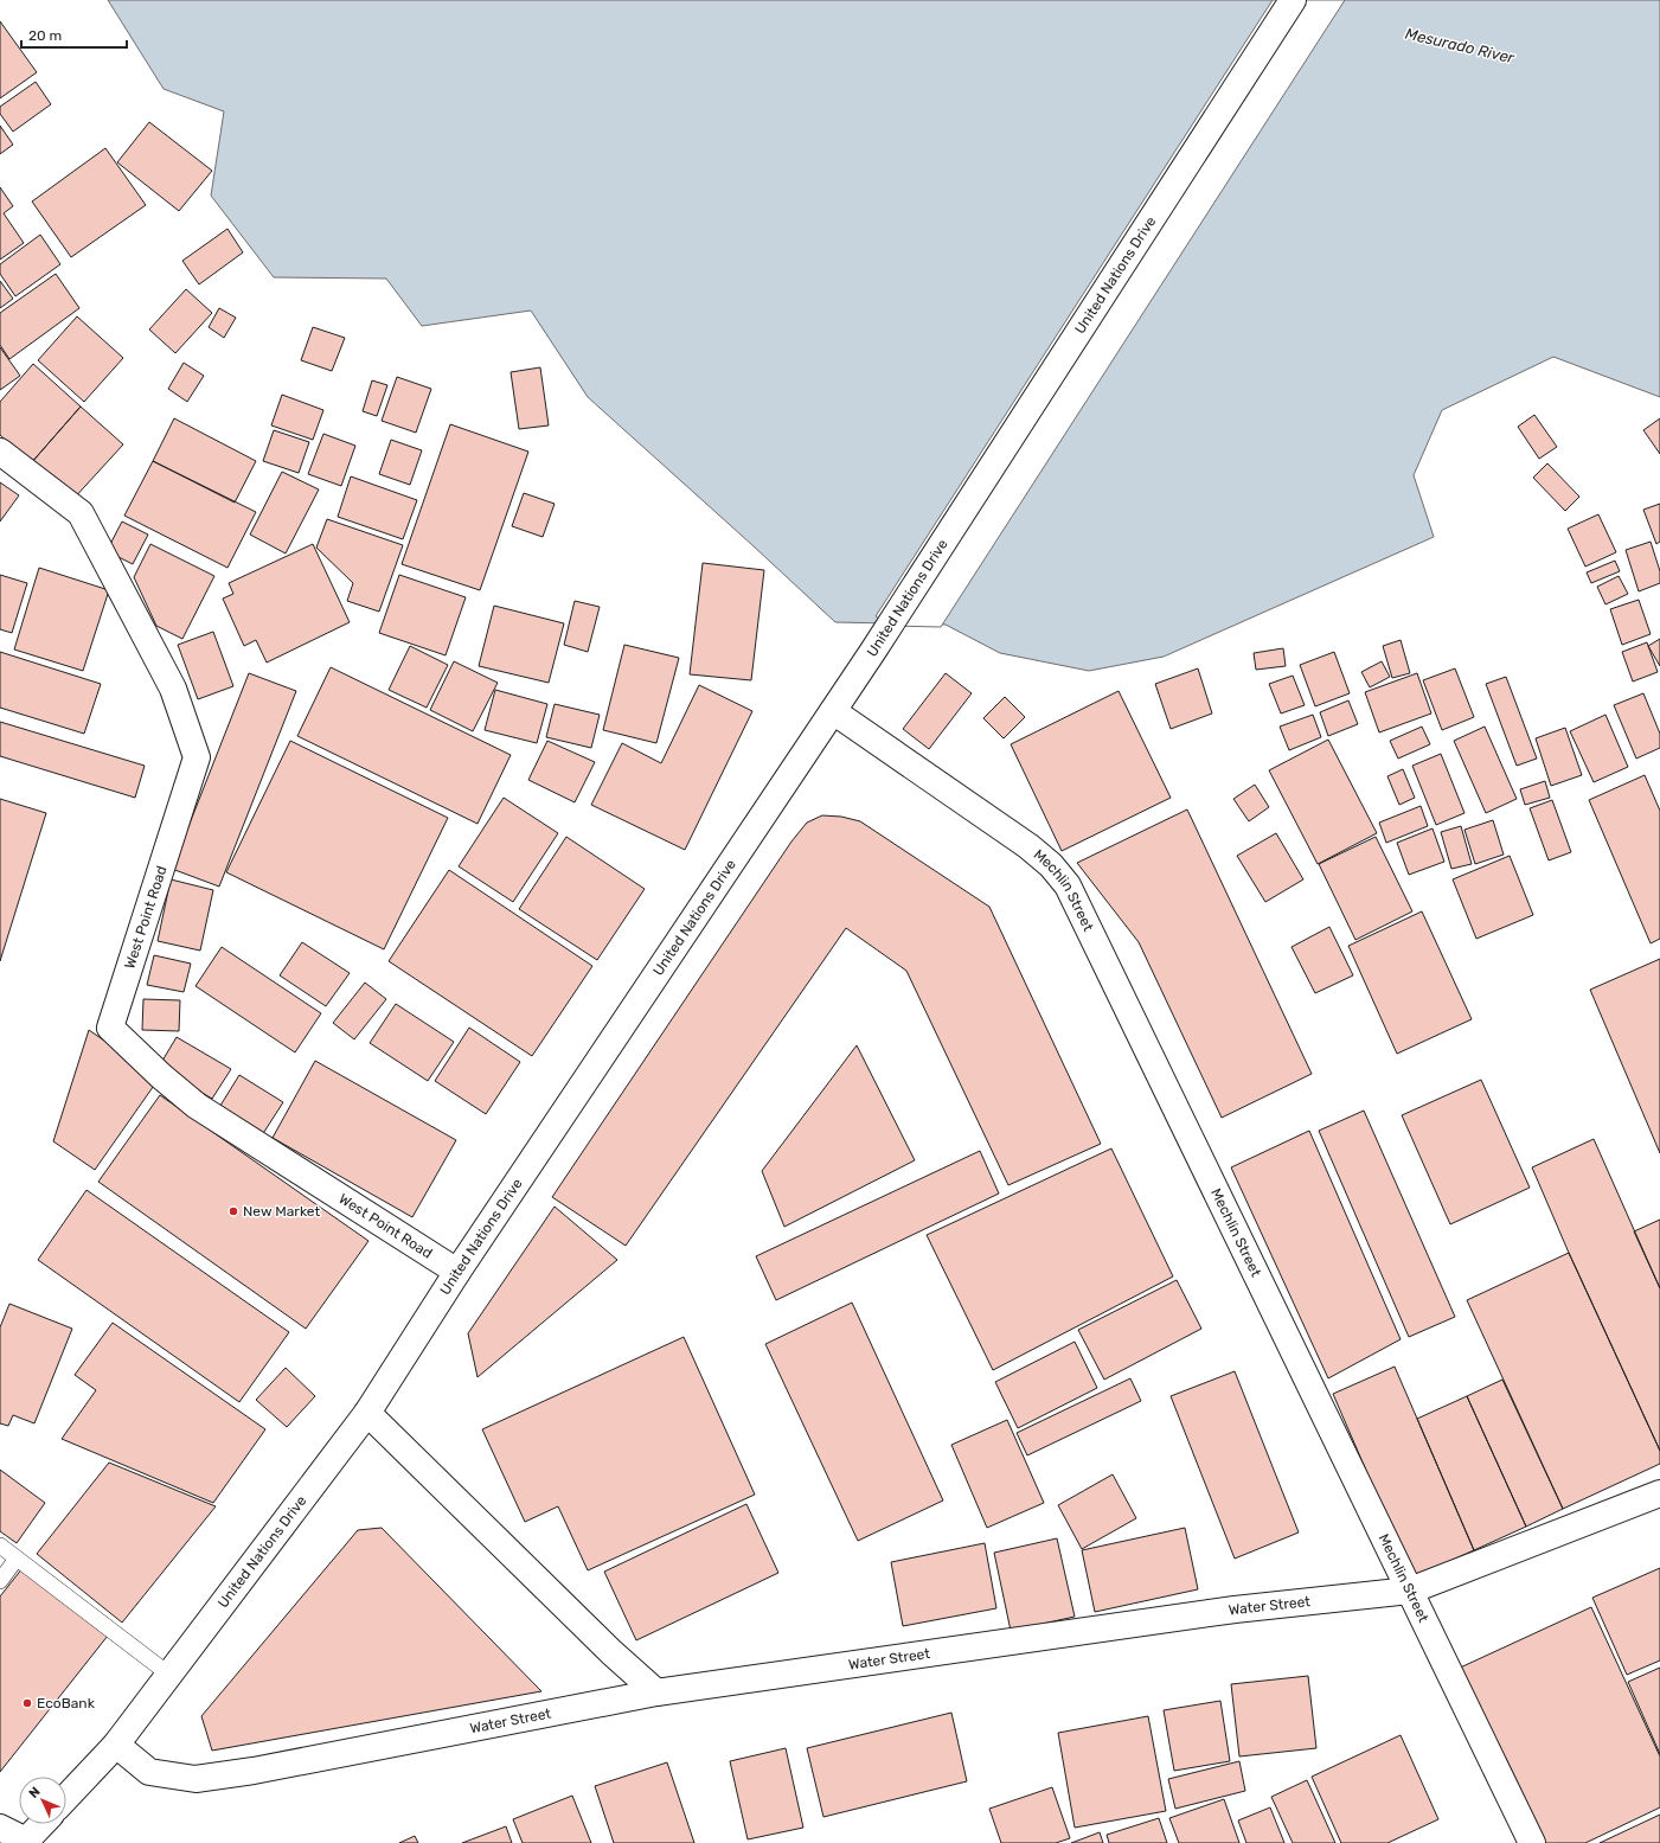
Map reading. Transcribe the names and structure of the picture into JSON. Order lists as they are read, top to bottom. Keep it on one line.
{"streets":{"street":["United Nations Drive","Mechlin Street","West Point Road","Water Street"]},"crossings":[["United Nations Drive","Mechlin Street"],["United Nations Drive","West Point Road"],["United Nations Drive","Water Street"],["Mechlin Street","Water Street"]],"water":["Mesurado River"],"places":["New Market","EcoBank"],"scale_bar":"20 m","north":"top left"}
